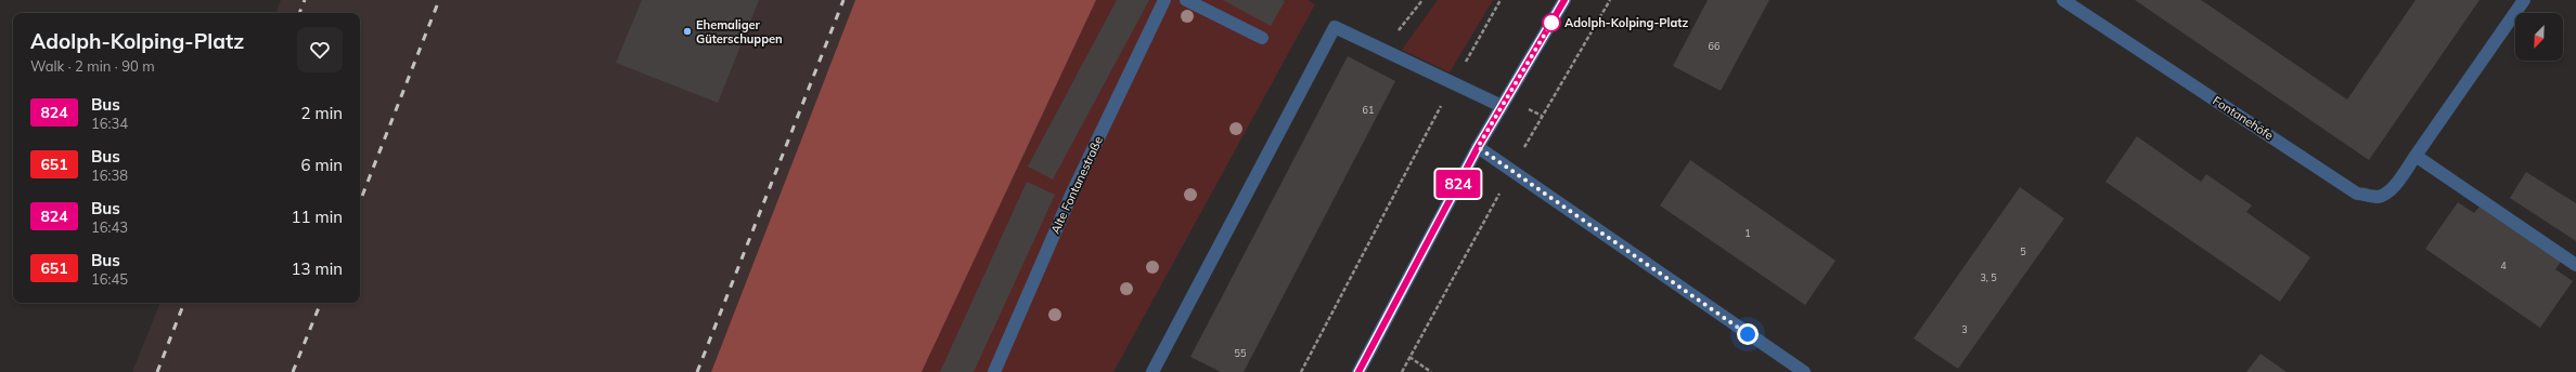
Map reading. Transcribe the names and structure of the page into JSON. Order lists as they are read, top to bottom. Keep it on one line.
{"streets":{"street":["Fontanehöfe","Alte Fontanestraße"]},"places":["Adolph-Kolping-Platz","Ehemaliger Güterschuppen"],"lines":["bus line 824"],"house_numbers":["66","61","1","5","4","3, 5","3","55"],"north":"bottom left","page":{"on_map":"824","heading":["Adolph-Kolping-Platz","Walk · 2 min · 90 m"],"list":[{"mark":"824","name":"Bus","note":"16:34","value":"2 min"},{"mark":"651","name":"Bus","note":"16:38","value":"6 min"},{"mark":"824","name":"Bus","note":"16:43","value":"11 min"},{"mark":"651","name":"Bus","note":"16:45","value":"13 min"}]}}
